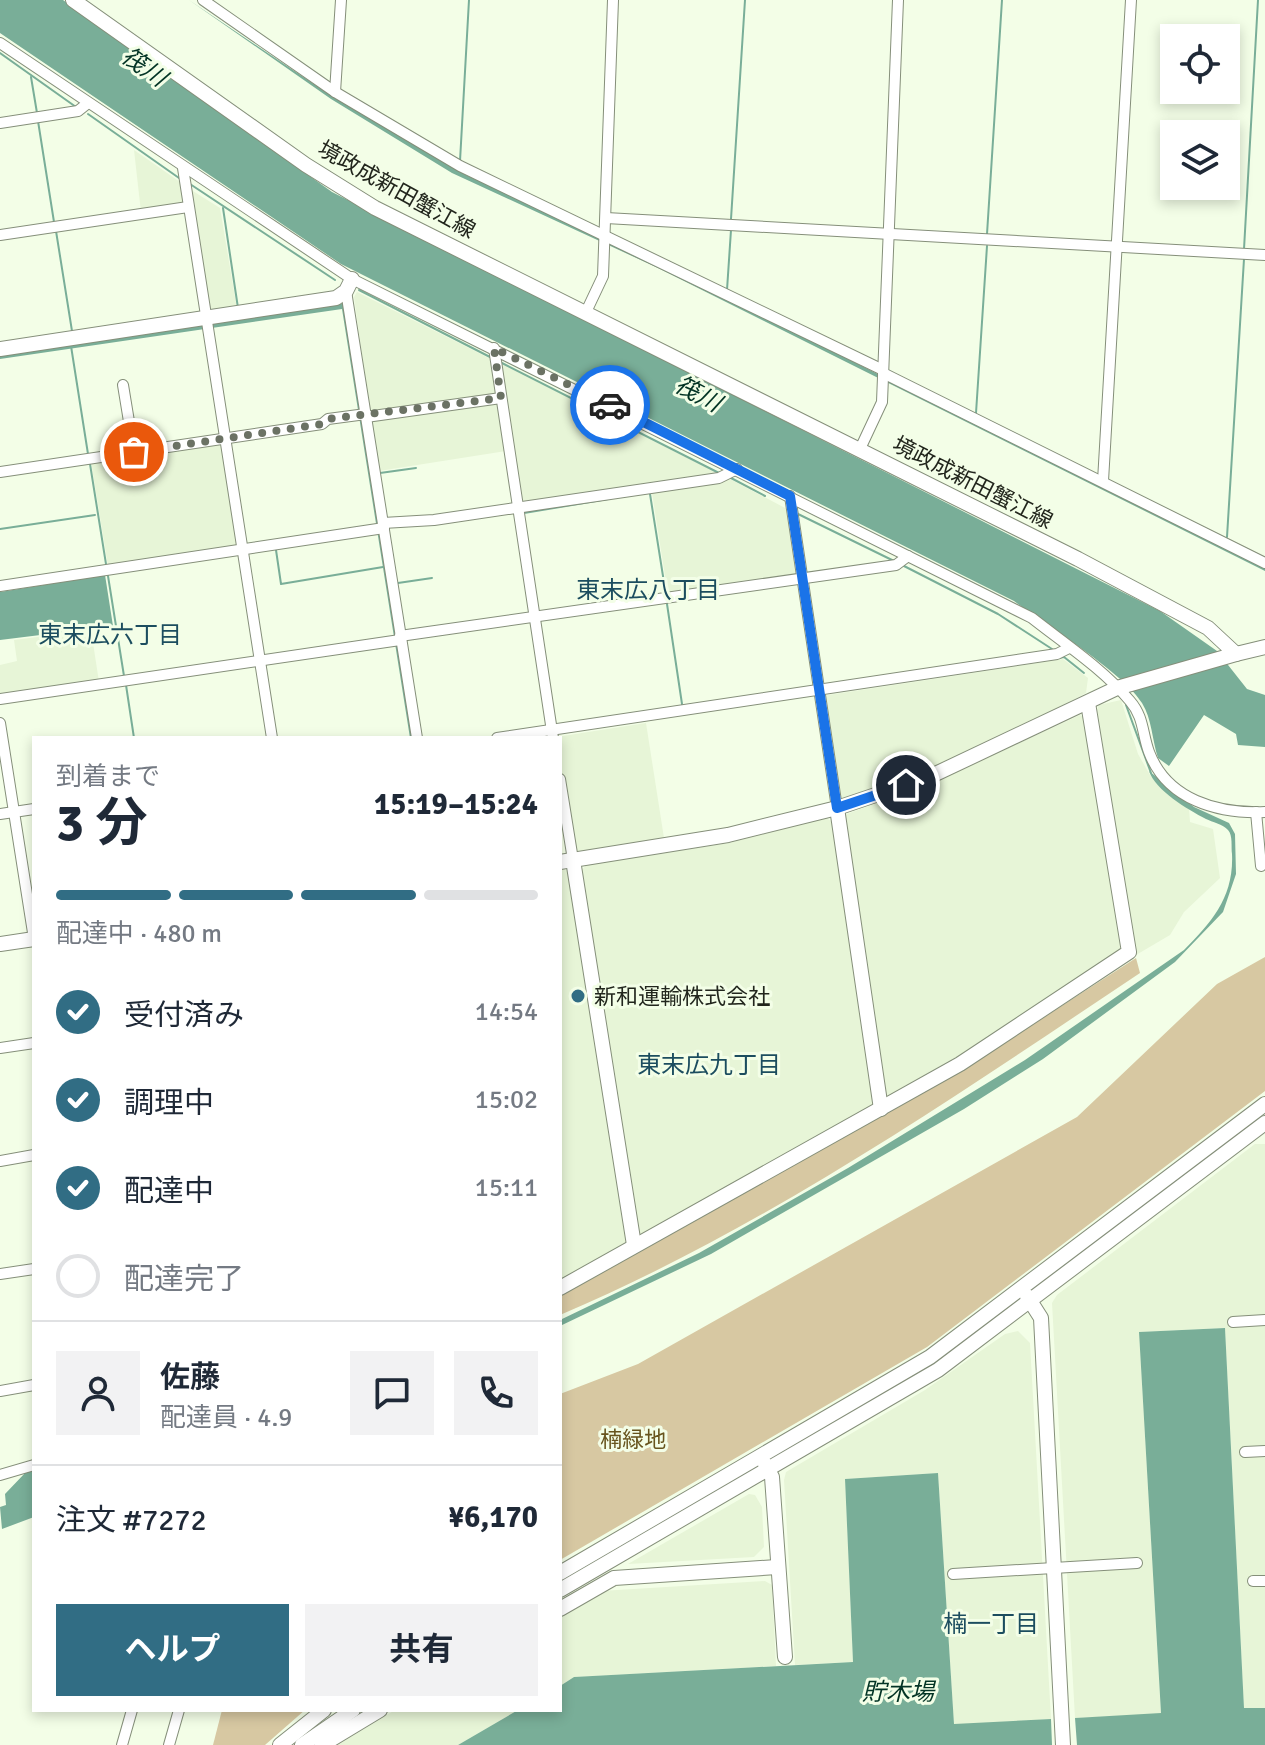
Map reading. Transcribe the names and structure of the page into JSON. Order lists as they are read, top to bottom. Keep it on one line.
{"streets":{"street":["境政成新田蟹江線"]},"districts":["東末広八丁目","東末広六丁目","東末広九丁目","楠一丁目"],"water":["筏川","貯木場"],"parks":["楠緑地"],"places":["新和運輸株式会社"],"page":{"heading":["3 分","到着まで","15:19–15:24"],"panel":["佐藤","配達員 · 4.9","注文 #7272","¥6,170"],"bar":"配達中 · 480 m","list":[["受付済み","14:54"],["調理中","15:02"],["配達中","15:11"],"配達完了"],"buttons":["ヘルプ","共有"]}}
